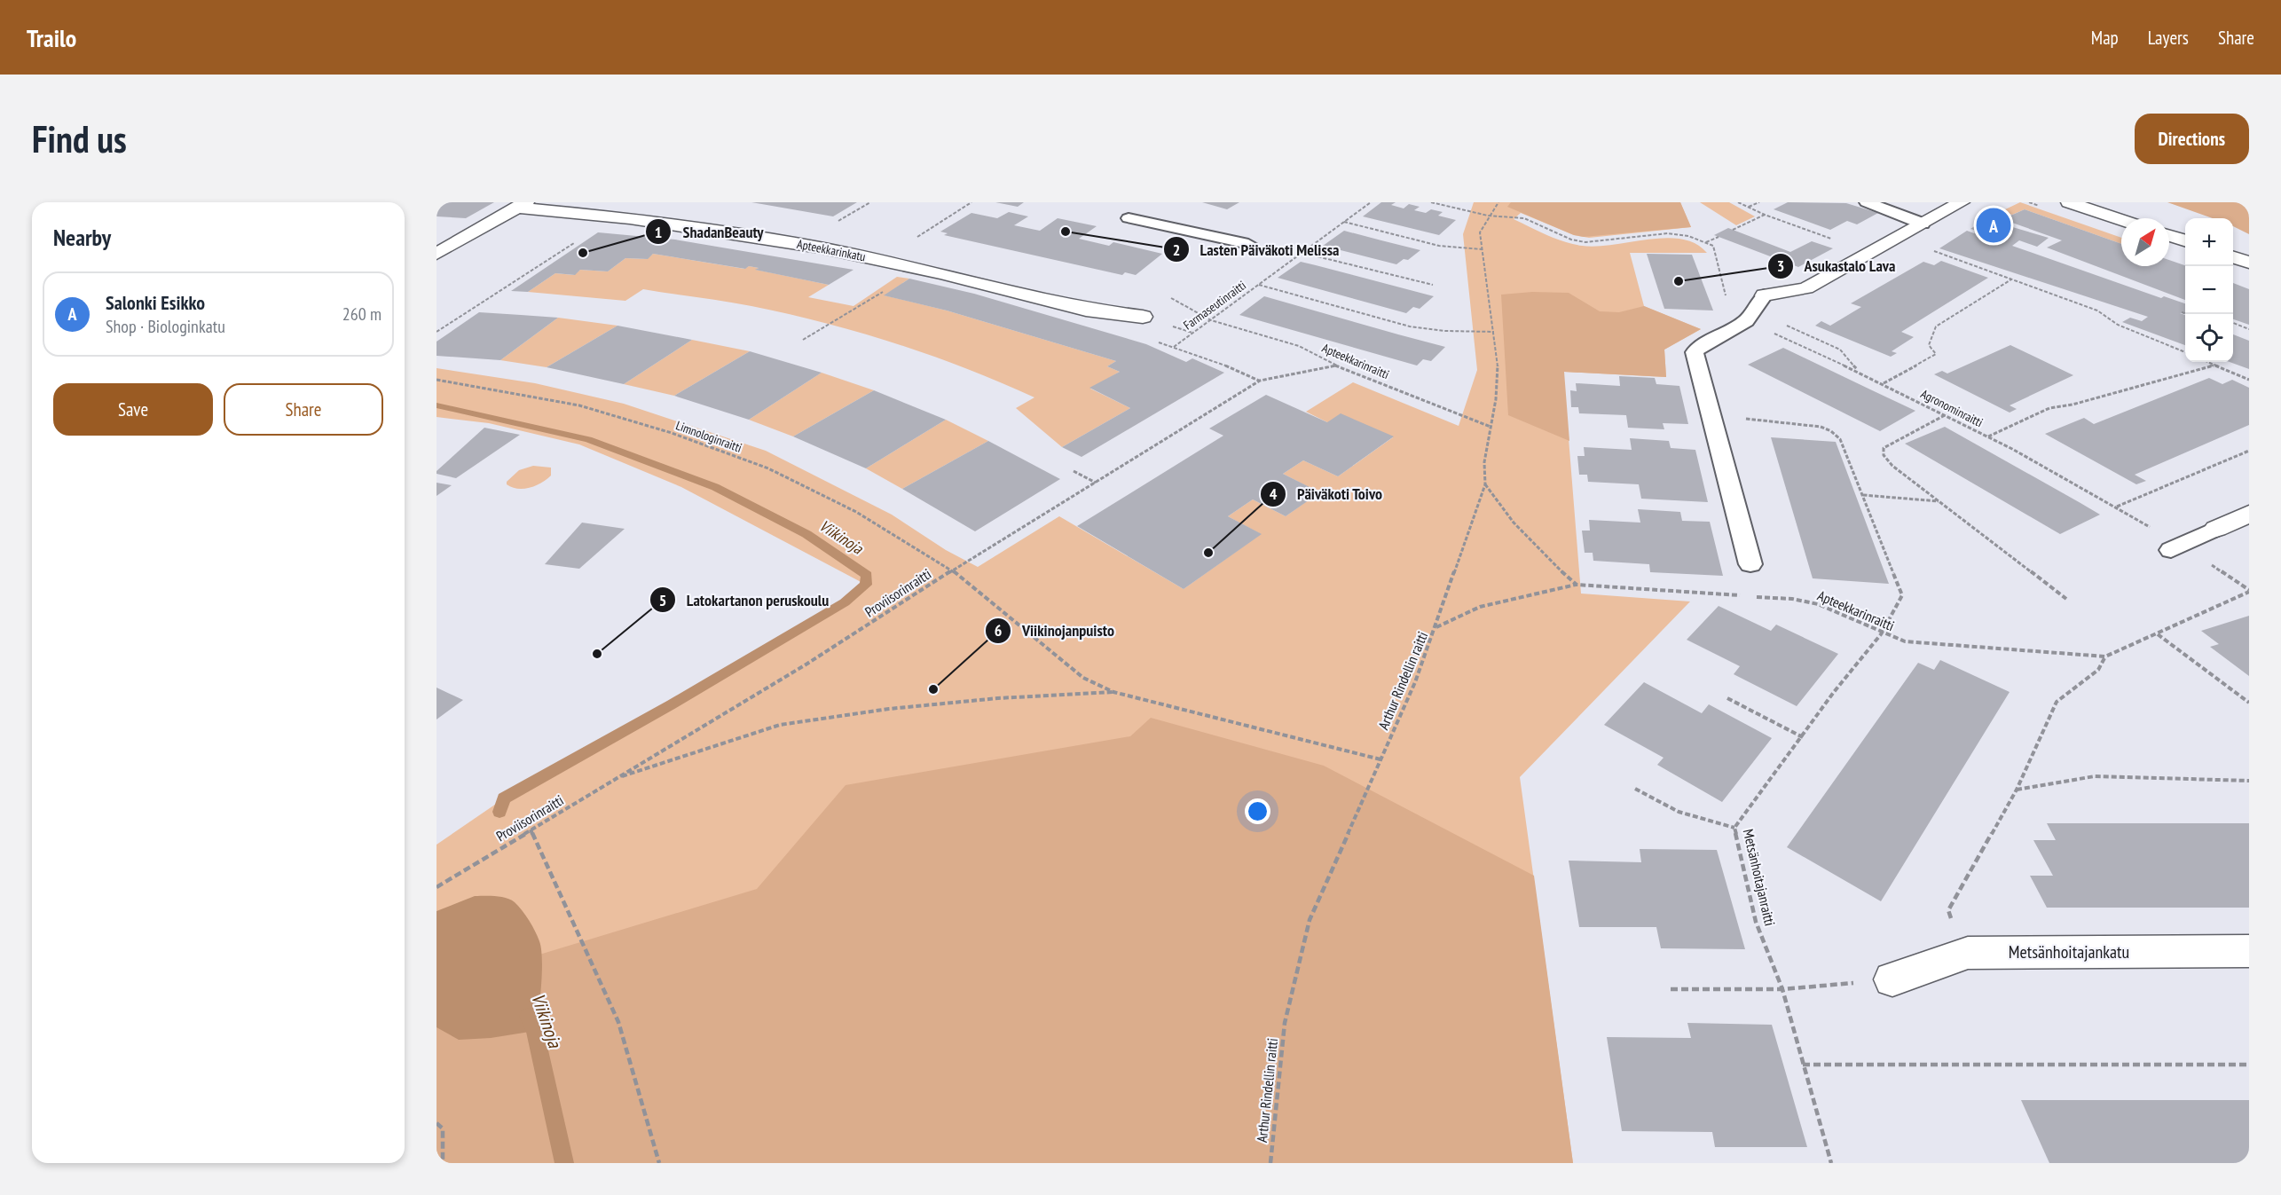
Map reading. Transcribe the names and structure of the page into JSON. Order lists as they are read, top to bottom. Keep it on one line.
{"streets":{"street":["Apteekkarinkatu","Metsänhoitajankatu"],"path":["Farmaseutinraitti","Apteekkarinraitti","Agronominraitti","Limnologinraitti","Proviisorinraitti","Arthur Rindellin raitti","Metsänhoitajanraitti"]},"crossings":[["Farmaseutinraitti","Apteekkarinraitti"],["Apteekkarinraitti","Proviisorinraitti"],["Apteekkarinraitti","Arthur Rindellin raitti"],["Apteekkarinraitti","Metsänhoitajanraitti"],["Limnologinraitti","Proviisorinraitti"]],"water":["Viikinoja"],"places":["Lasten Päiväkoti Melissa","ShadanBeauty","Asukastalo Lava","Päiväkoti Toivo","Latokartanon peruskoulu","Viikinojanpuisto"],"north":"top right","page":{"header":"Trailo","nav":["Map","Layers","Share"],"buttons":["Directions",["Save","Share"]],"title":"Find us","heading":"Nearby","pins":"A","map_buttons":["+","−"],"list":[{"mark":"A","name":"Salonki Esikko","note":"Shop · Biologinkatu","value":"260 m"}]}}
